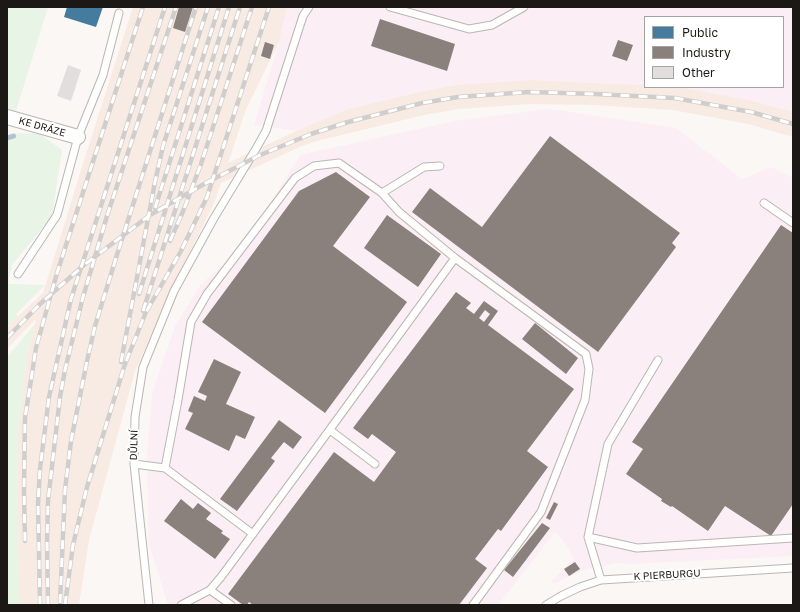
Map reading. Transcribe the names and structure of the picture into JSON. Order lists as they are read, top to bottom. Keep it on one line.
{"streets":{"street":["KE DRÁZE"],"lane":["DŮLNÍ","K PIERBURGU"]},"legend":["Public","Industry","Other"]}
